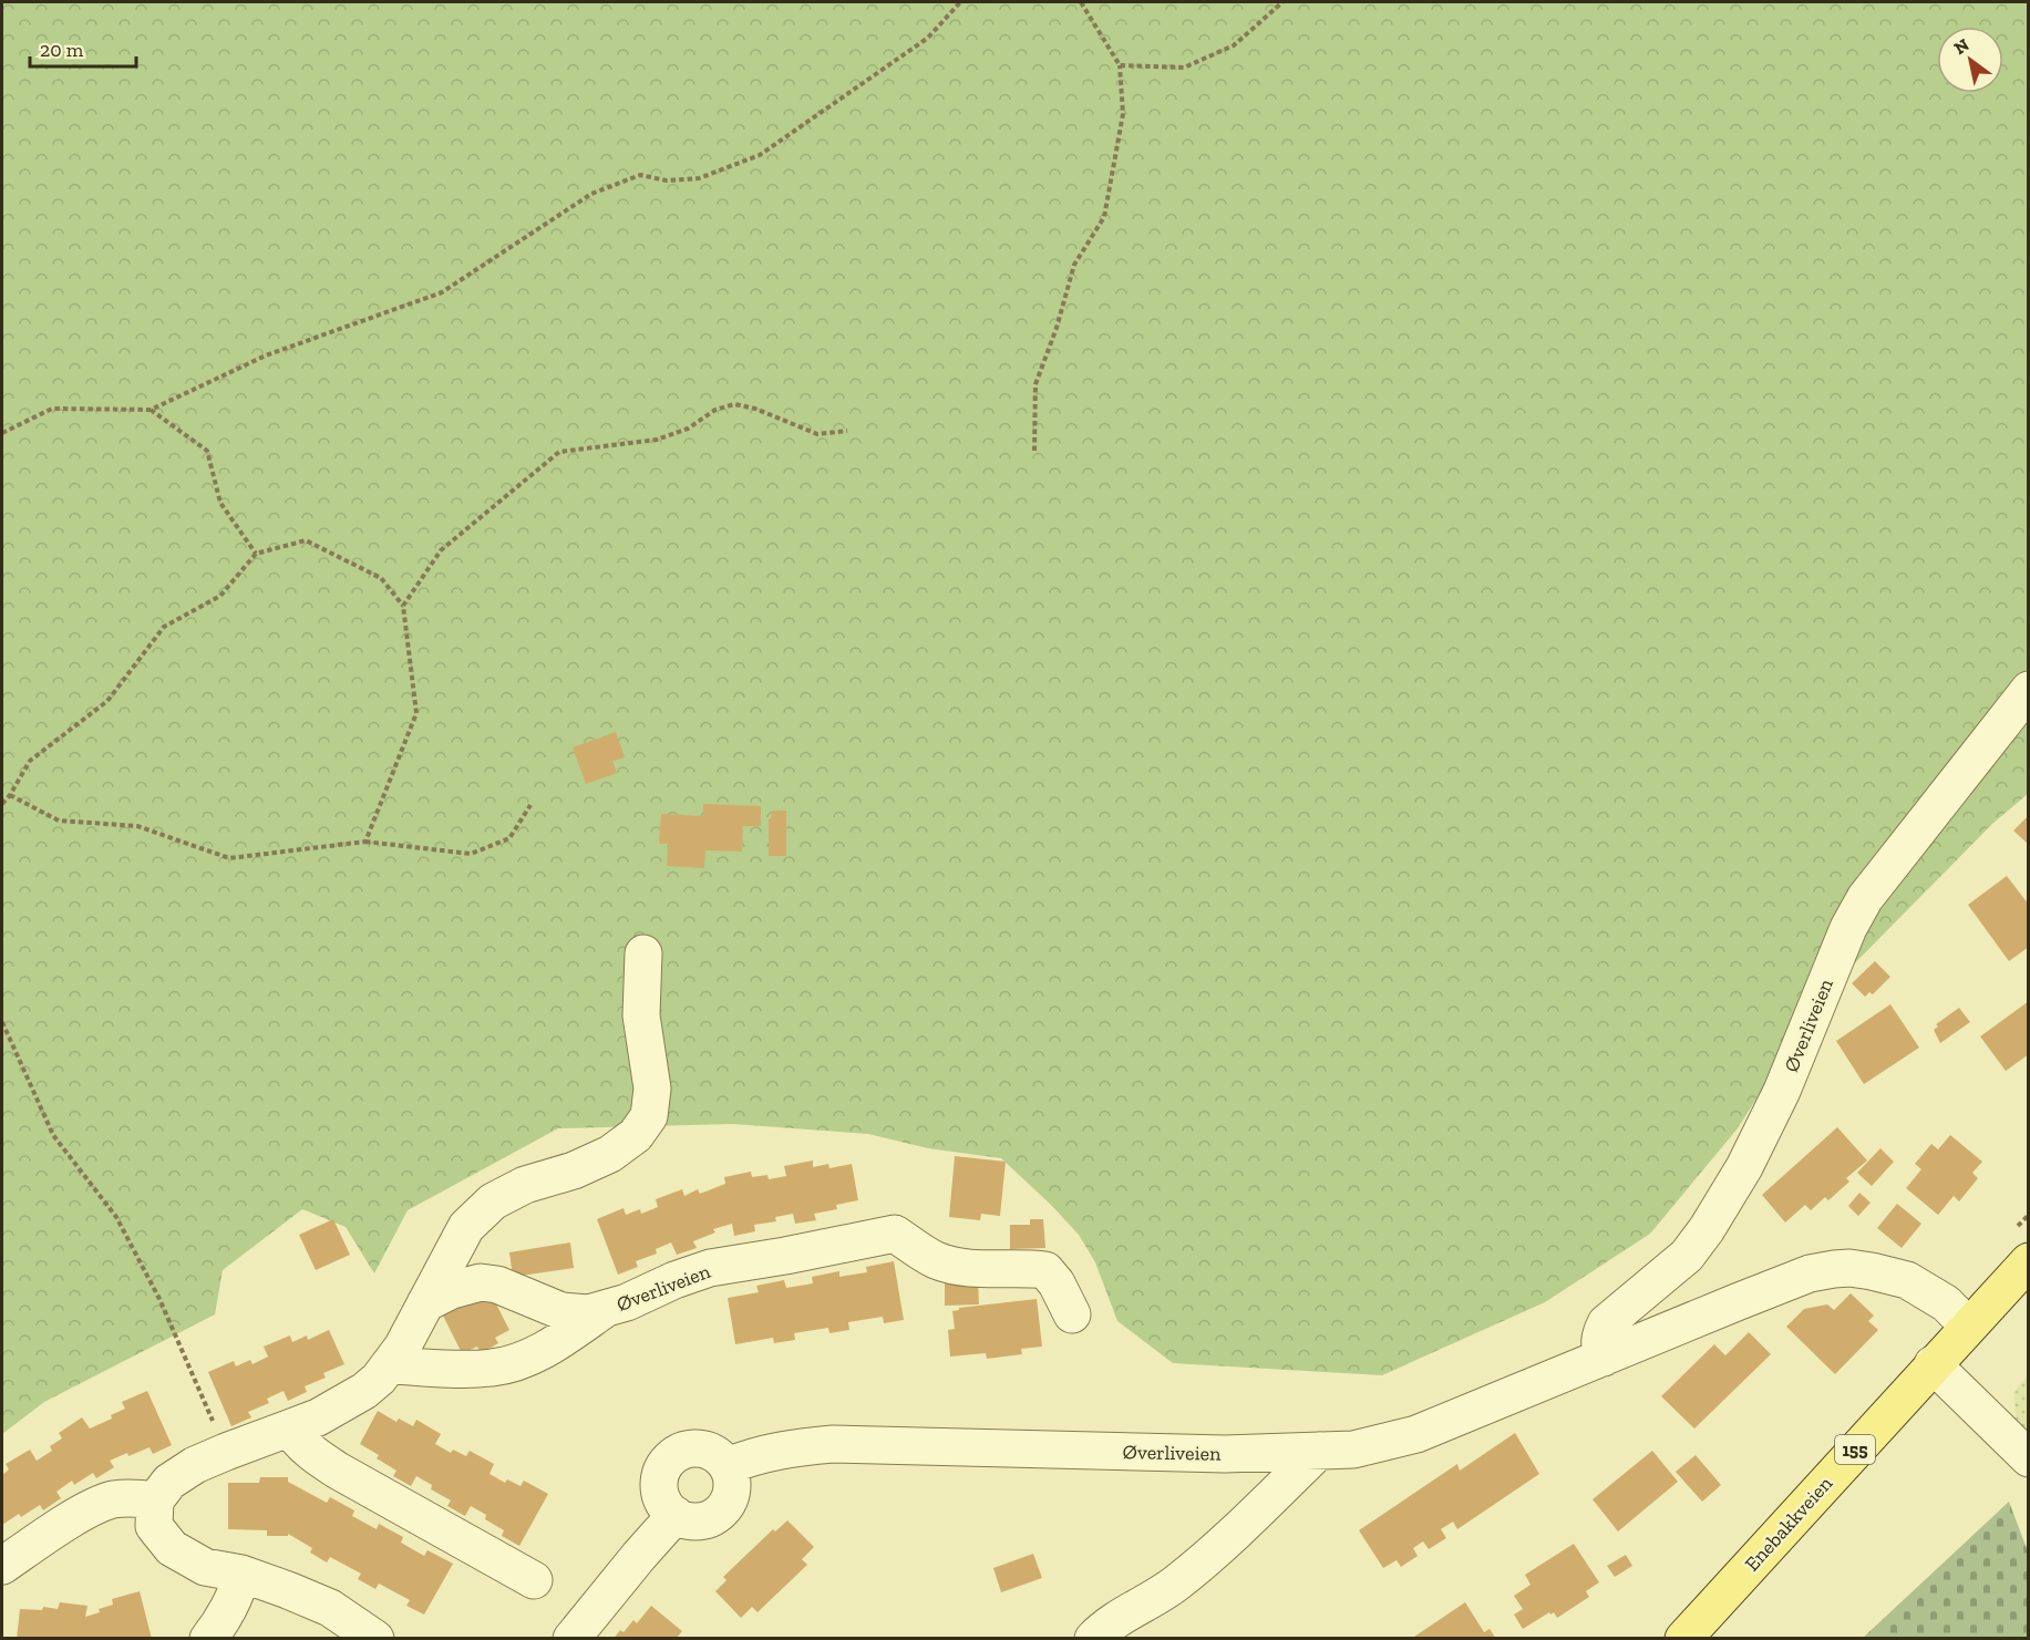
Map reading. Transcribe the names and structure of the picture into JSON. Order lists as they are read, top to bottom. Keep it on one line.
{"streets":{"main road":["155","Enebakkveien"],"street":["Øverliveien"]},"crossings":[["Øverliveien","Enebakkveien"]],"scale_bar":"20 m","north":"top left"}
